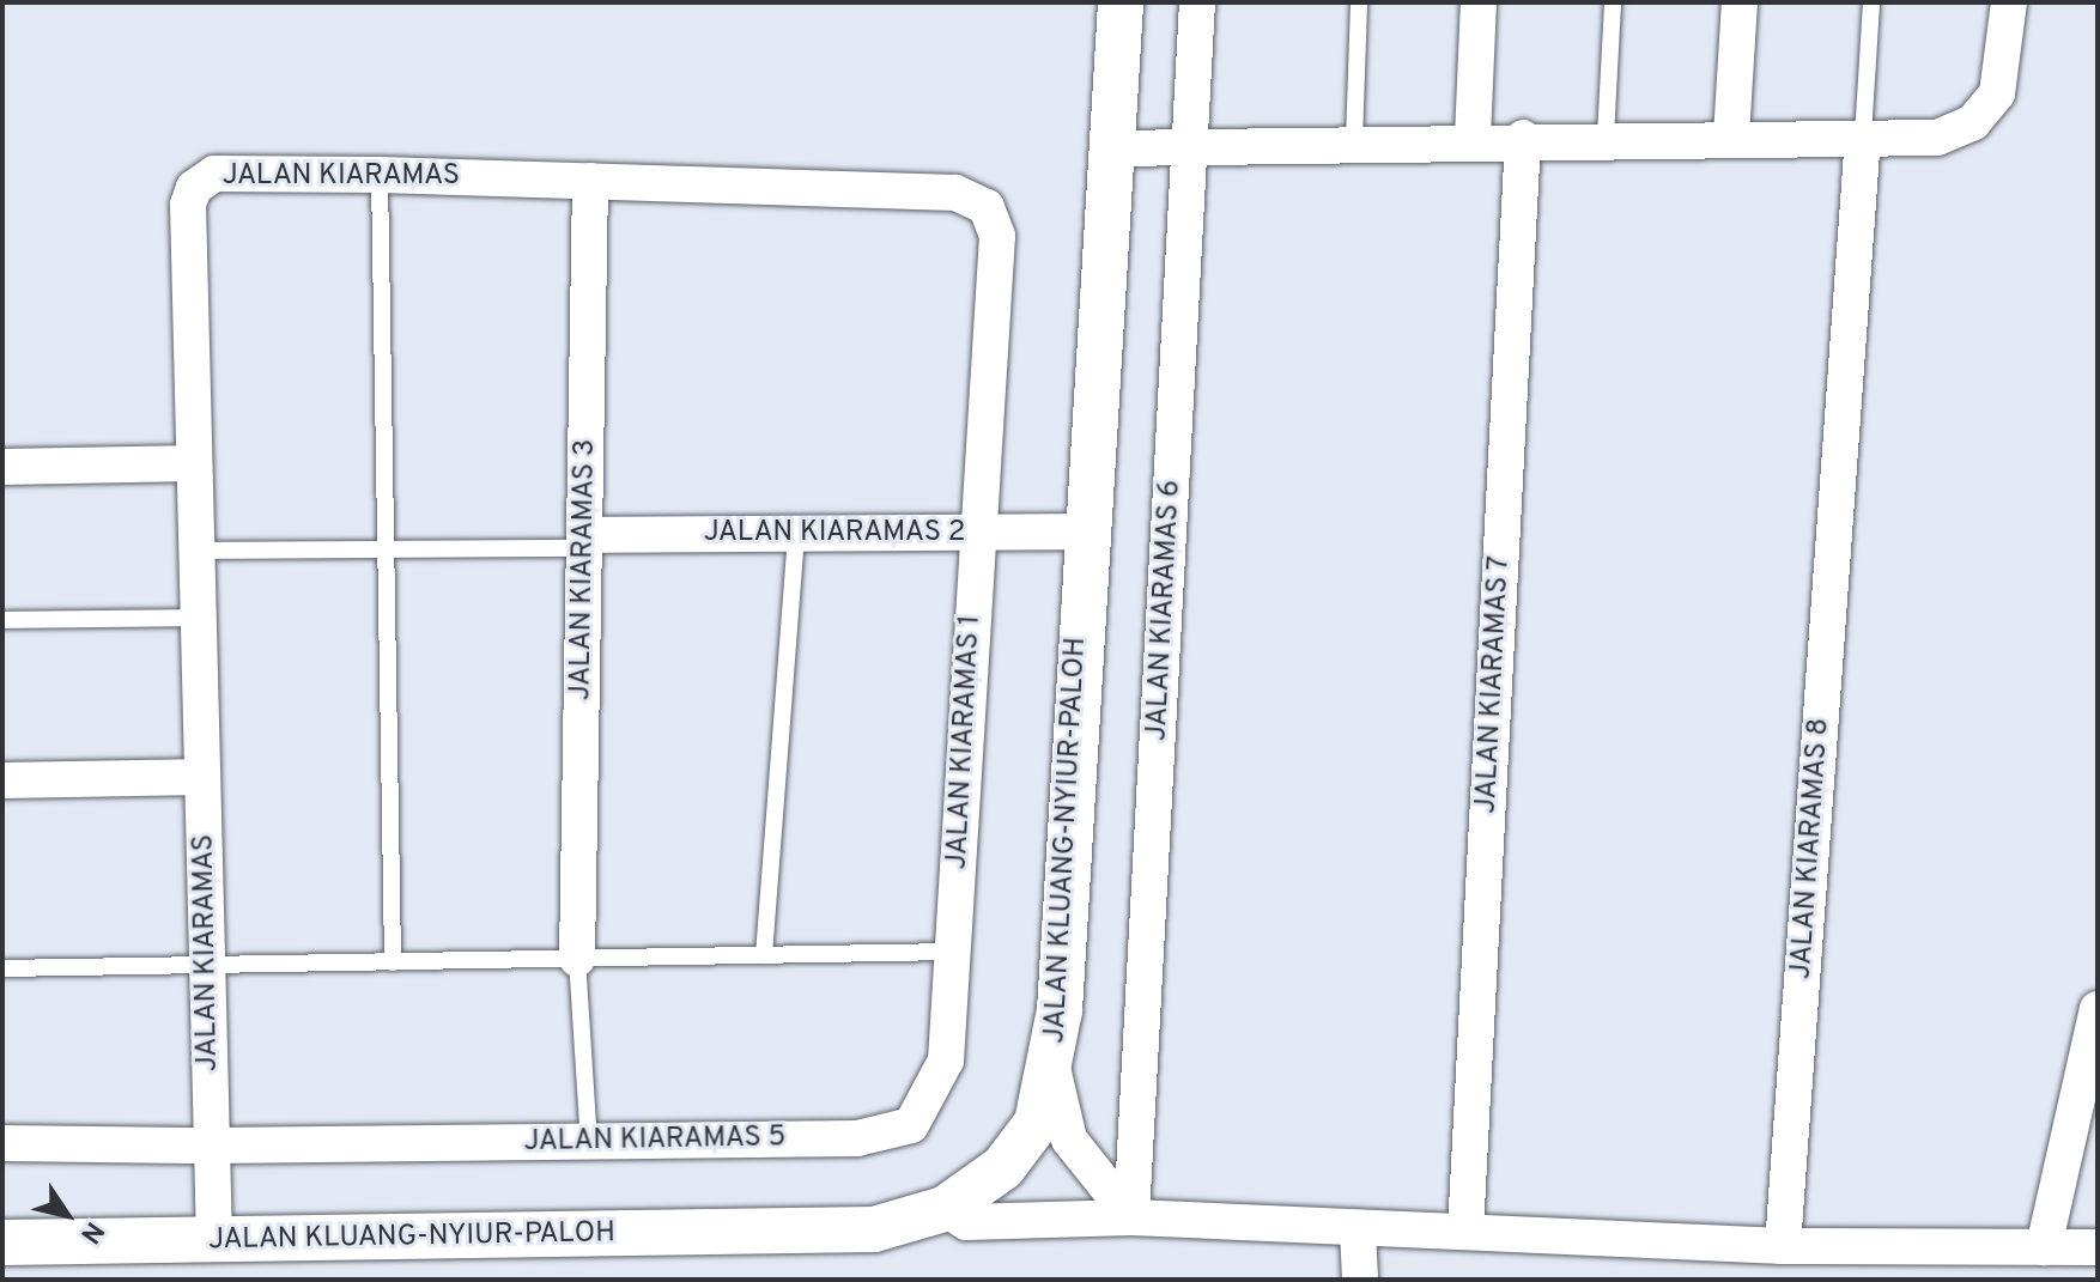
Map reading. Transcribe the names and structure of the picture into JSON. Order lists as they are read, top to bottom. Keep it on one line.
{"streets":{"street":["JALAN KIARAMAS","JALAN KIARAMAS 2","JALAN KIARAMAS 3","JALAN KIARAMAS 6","JALAN KIARAMAS 7","JALAN KIARAMAS 1","JALAN KLUANG-NYIUR-PALOH","JALAN KIARAMAS 8","JALAN KIARAMAS 5"]},"crossings":[["JALAN KIARAMAS","JALAN KIARAMAS 2"],["JALAN KIARAMAS","JALAN KIARAMAS 3"],["JALAN KIARAMAS","JALAN KIARAMAS 1"],["JALAN KIARAMAS","JALAN KLUANG-NYIUR-PALOH"],["JALAN KIARAMAS","JALAN KIARAMAS 5"],["JALAN KIARAMAS 2","JALAN KIARAMAS 3"],["JALAN KIARAMAS 2","JALAN KIARAMAS 1"],["JALAN KIARAMAS 2","JALAN KLUANG-NYIUR-PALOH"],["JALAN KIARAMAS 1","JALAN KIARAMAS 5"]],"north":"bottom right"}
